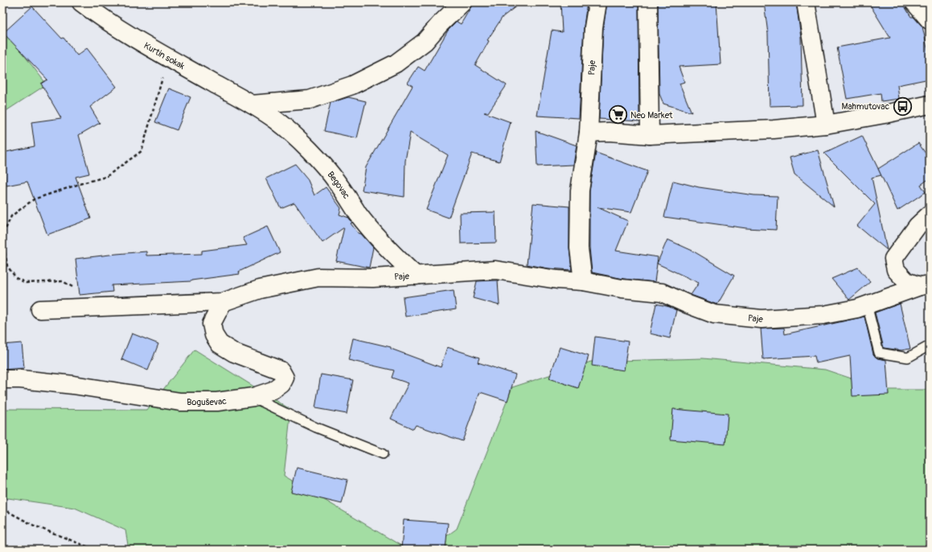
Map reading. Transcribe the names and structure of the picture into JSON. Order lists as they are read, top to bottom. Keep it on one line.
{"streets":{"street":["Kurtin sokak","Paje","Begovac","Boguševac"]},"crossings":[["Kurtin sokak","Begovac"],["Paje","Begovac"],["Paje","Boguševac"]],"places":{"bus stop":["Mahmutovac"],"supermarket":["Neo Market"]}}
